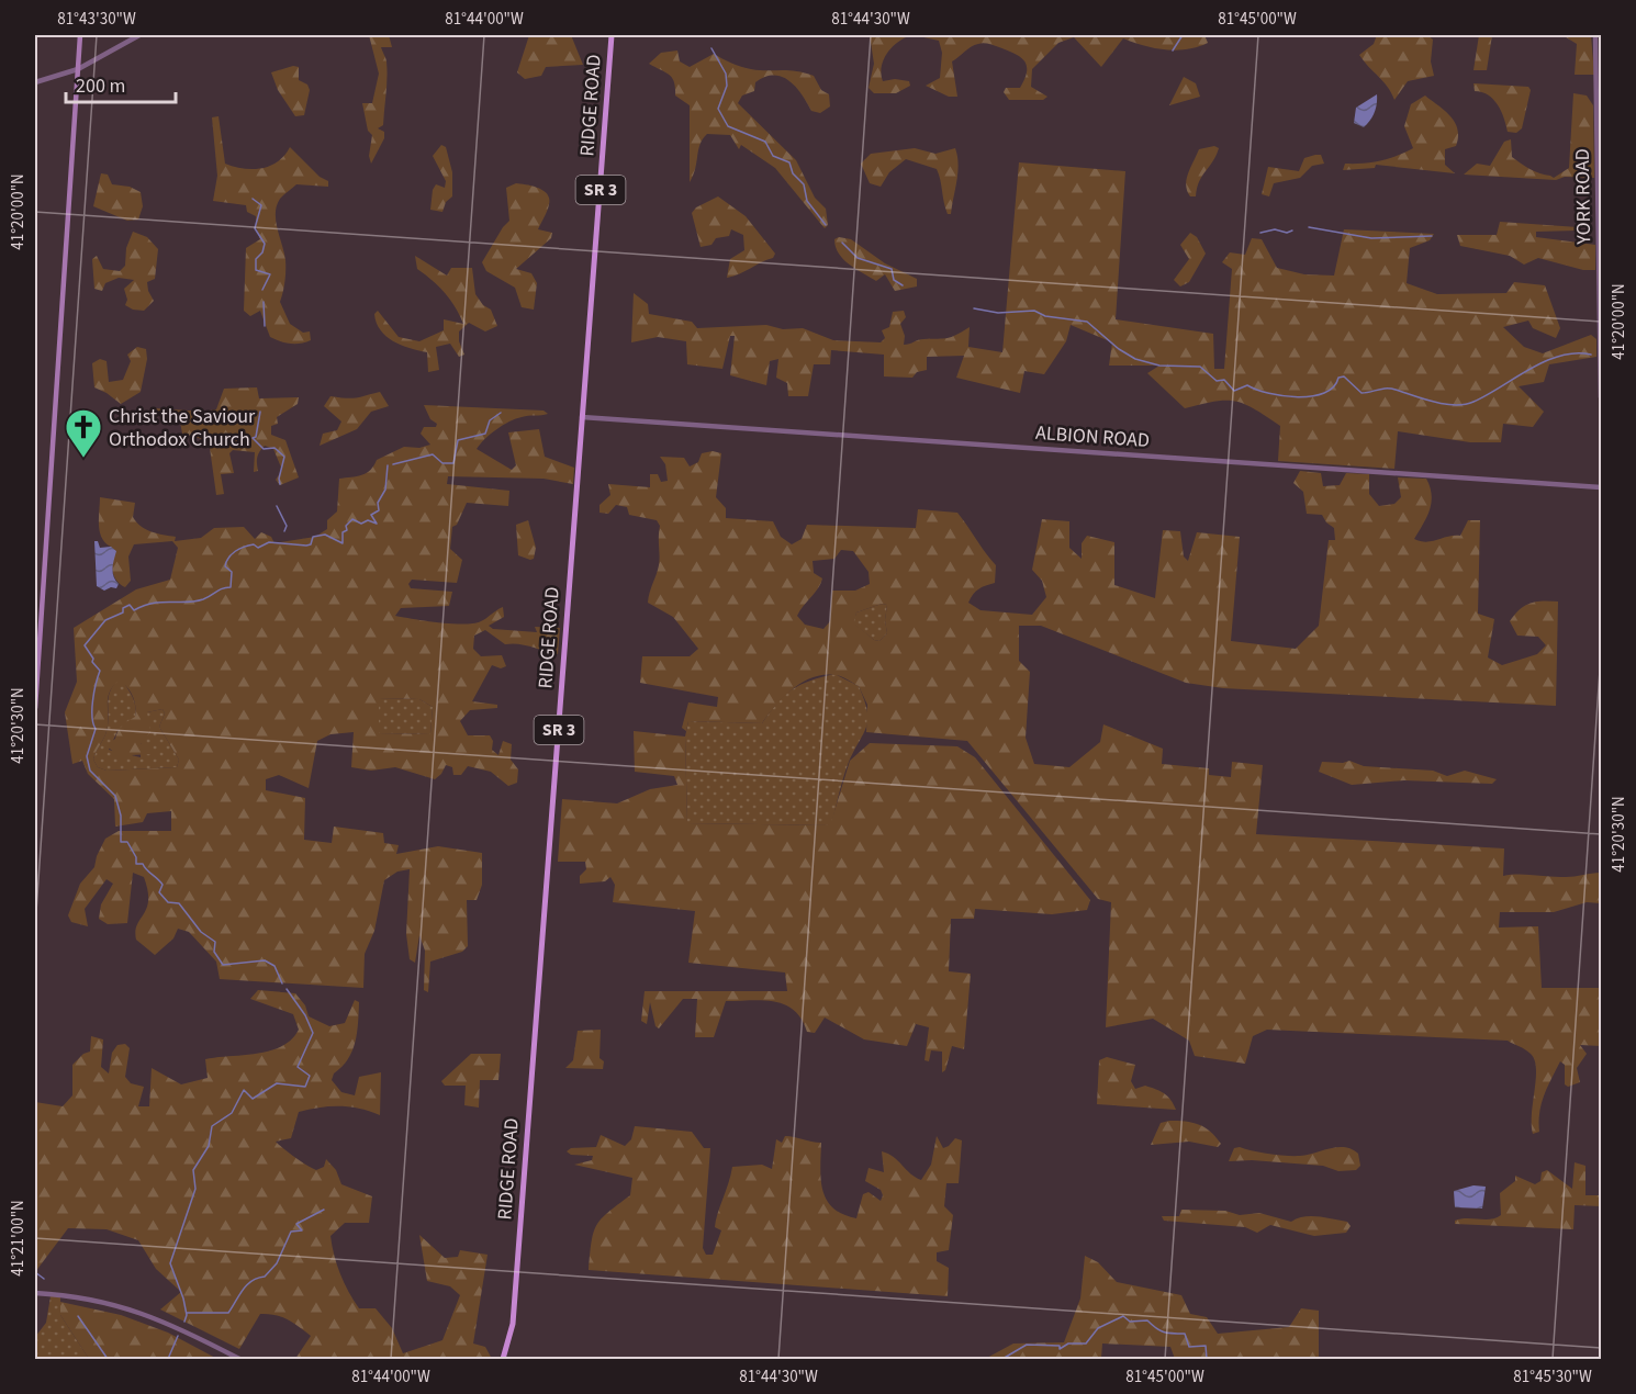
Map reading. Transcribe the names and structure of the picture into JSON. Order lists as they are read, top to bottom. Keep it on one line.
{"streets":{"main road":["RIDGE ROAD","SR 3"],"street":["YORK ROAD","ALBION ROAD"]},"crossings":[["RIDGE ROAD","ALBION ROAD"]],"places":{"church":["Christ the Saviour Orthodox Church"]},"scale_bar":"200 m","coordinates":["81°43'30\"W","81°44'00\"W","81°44'30\"W","81°45'00\"W","41°20'00\"N","41°20'30\"N","41°21'00\"N","81°45'30\"W"]}
